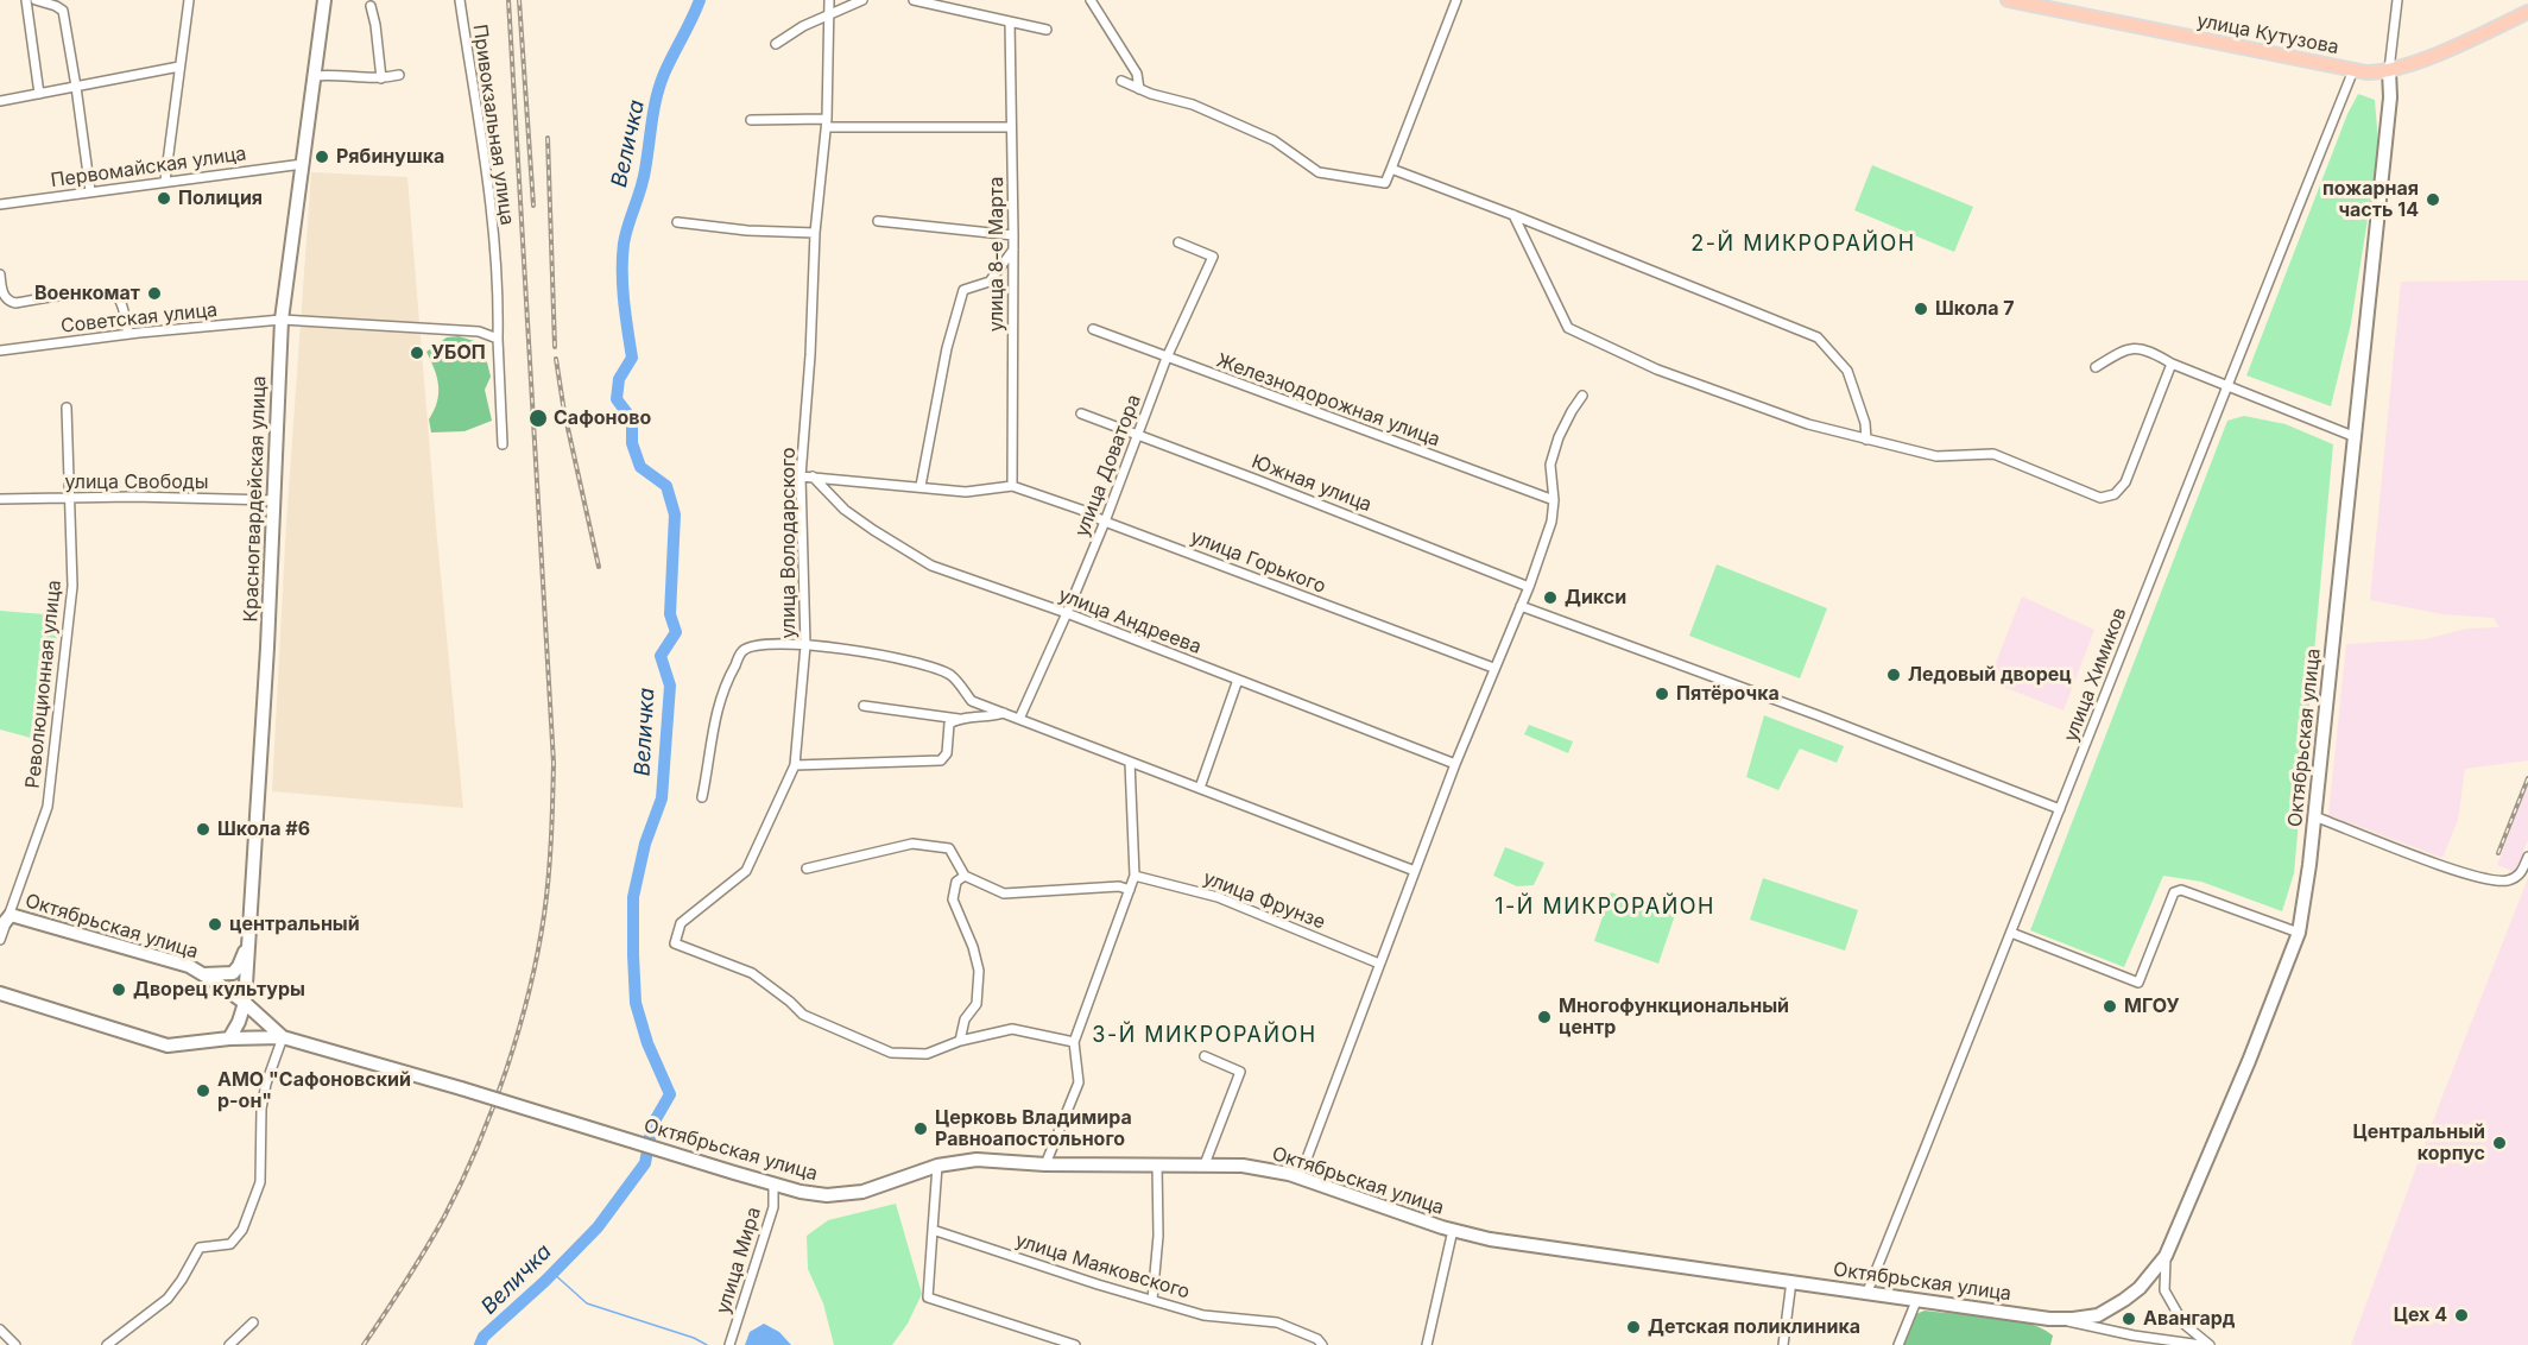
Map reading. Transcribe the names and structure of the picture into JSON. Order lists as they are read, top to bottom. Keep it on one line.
{"streets":{"main road":["улица Кутузова","Красногвардейская улица","Октябрьская улица"],"street":["Привокзальная улица","Первомайская улица","улица 8-е Марта","Советская улица","Железнодорожная улица","улица Доватора","улица Свободы","Южная улица","улица Володарского","улица Горького","улица Андреева","улица Химиков","Революционная улица","улица Фрунзе","улица Мира","улица Маяковского"]},"crossings":[["улица Кутузова","улица Химиков"],["улица Кутузова","Октябрьская улица"],["Первомайская улица","Красногвардейская улица"],["улица 8-е Марта","улица Горького"],["Советская улица","Красногвардейская улица"],["Железнодорожная улица","улица Доватора"],["улица Доватора","Южная улица"],["улица Доватора","улица Горького"],["улица Доватора","улица Андреева"],["улица Свободы","Красногвардейская улица"],["улица Свободы","Революционная улица"],["Красногвардейская улица","Октябрьская улица"],["улица Химиков","Октябрьская улица"],["Революционная улица","Октябрьская улица"],["Октябрьская улица","улица Мира"]],"districts":["2-Й МИКРОРАЙОН","1-Й МИКРОРАЙОН","3-Й МИКРОРАЙОН"],"water":["Величка"],"places":["Рябинушка","Полиция","пожарная часть 14","Военкомат","Школа 7","УБОП","Сафоново","Дикси","Ледовый дворец","Пятёрочка","Школа #6","центральный","Дворец культуры","МГОУ","Многофункциональный центр","АМО \"Сафоновский р-он\"","Церковь Владимира Равноапостольного","Центральный корпус","Цех 4","Авангард","Детская поликлиника"]}
